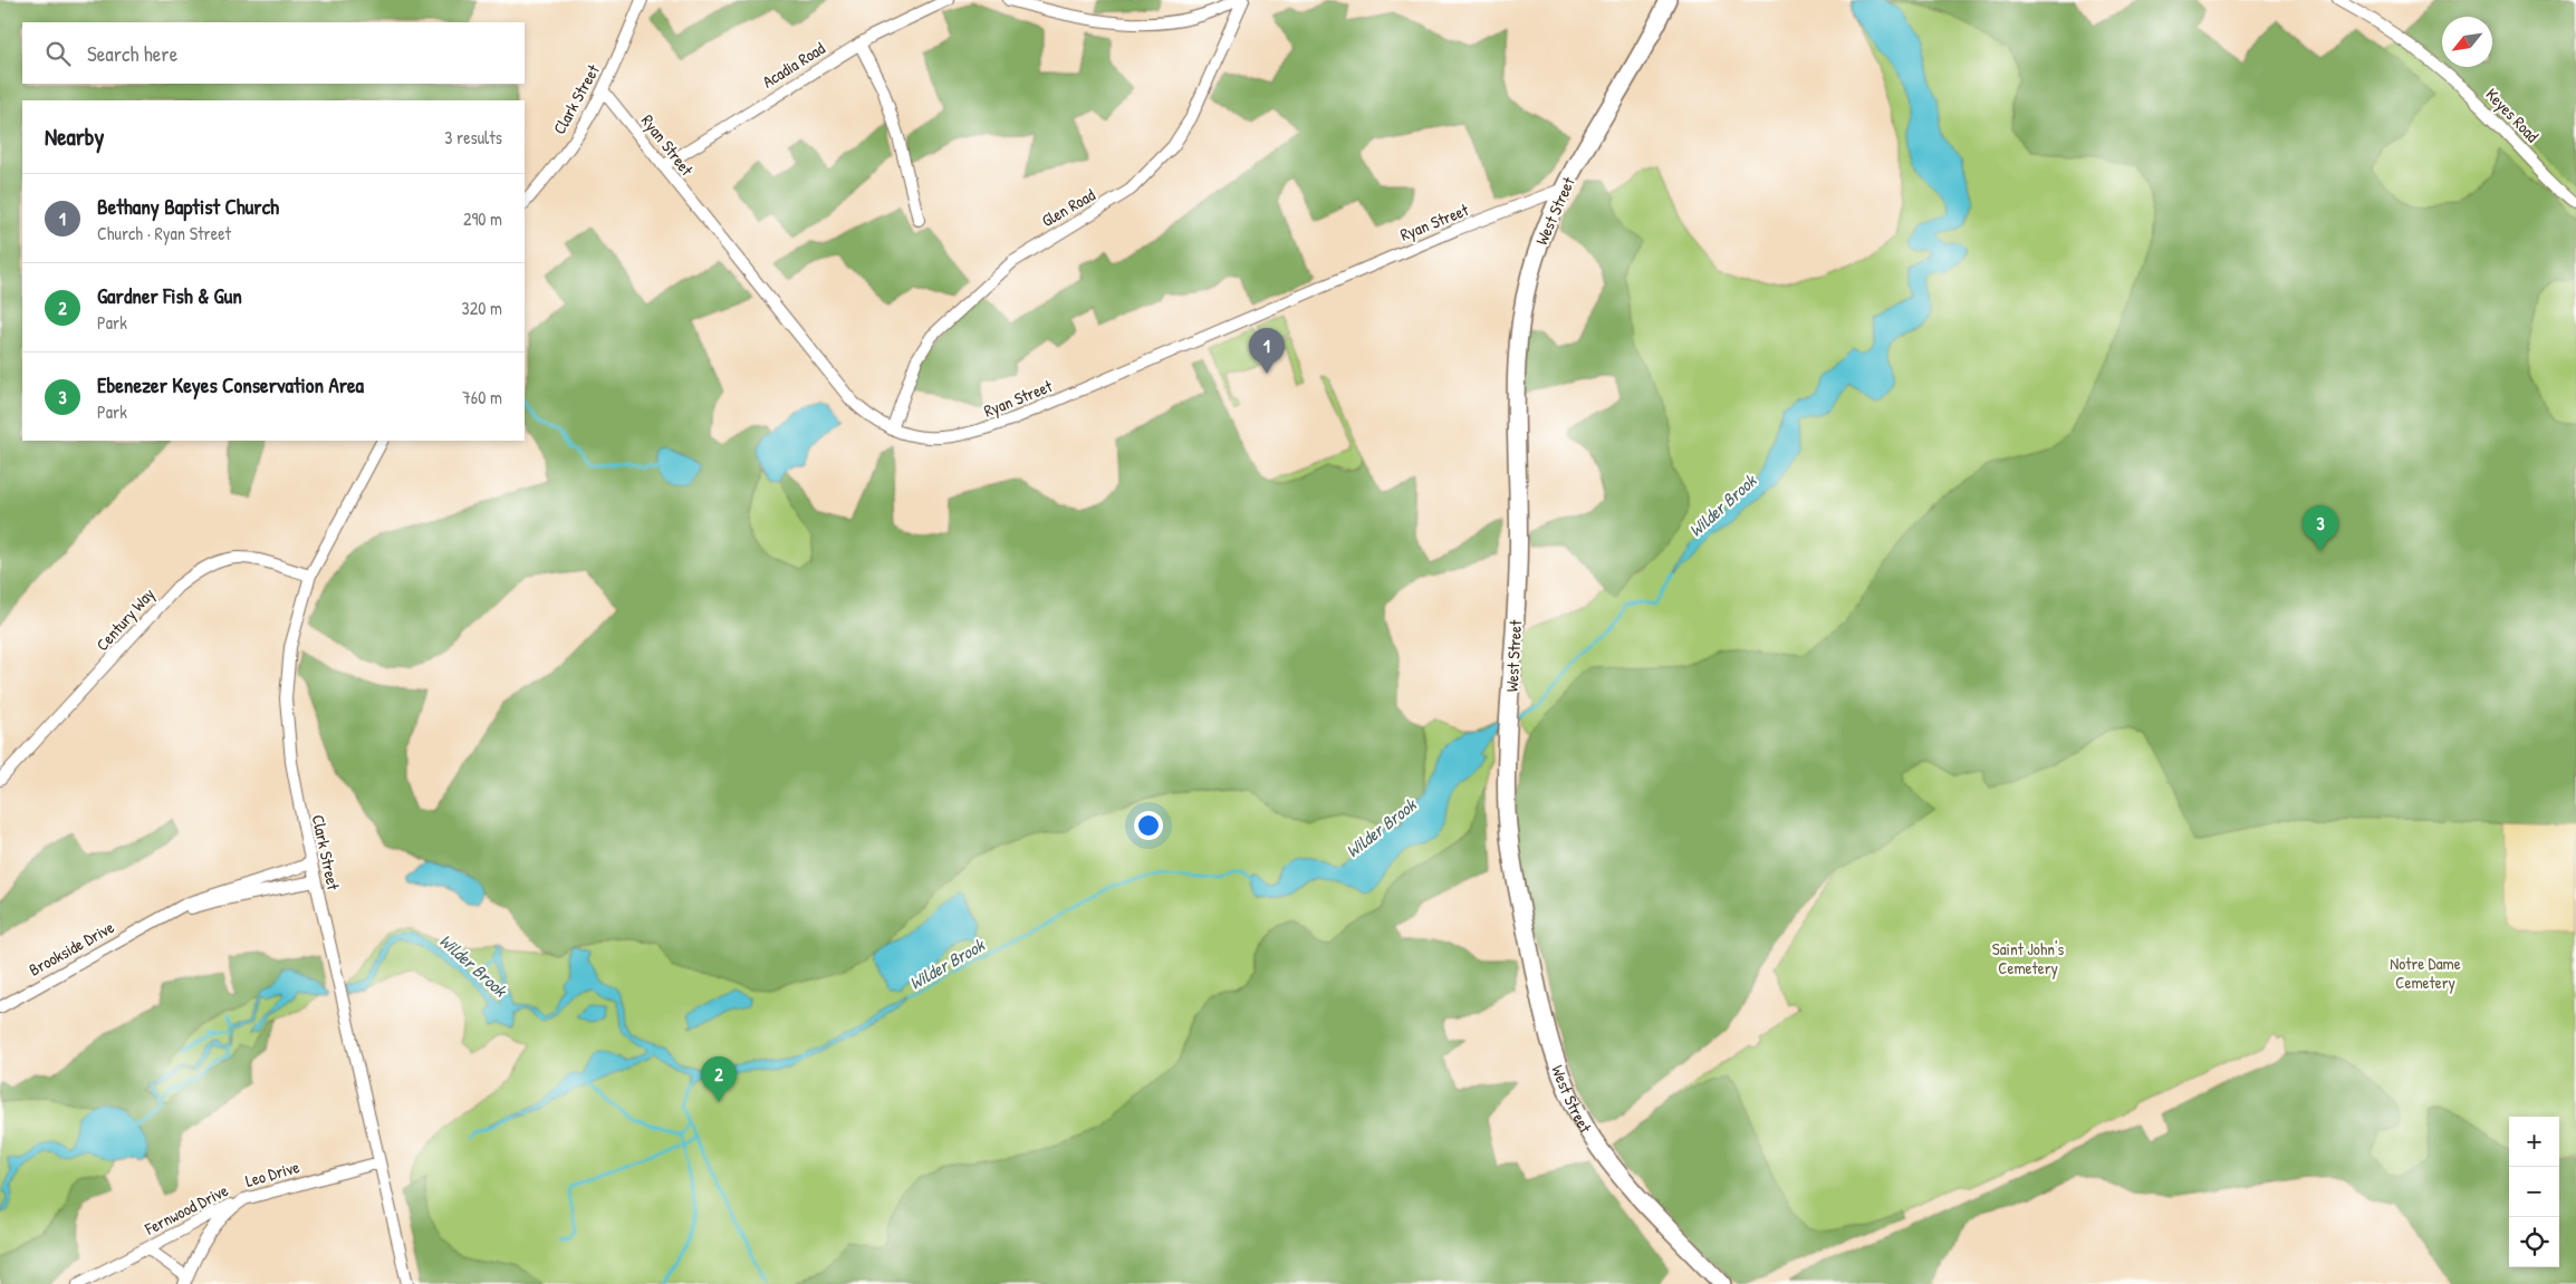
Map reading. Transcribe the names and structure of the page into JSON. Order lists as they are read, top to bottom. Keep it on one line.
{"streets":{"main road":["West Street"],"street":["Acadia Road","Clark Street","Keyes Road","Ryan Street","Glen Road","Century Way","Brookside Drive","Leo Drive","Fernwood Drive"]},"crossings":[["Acadia Road","Ryan Street"],["Clark Street","Ryan Street"],["Clark Street","Century Way"],["Clark Street","Brookside Drive"],["Clark Street","Leo Drive"],["Ryan Street","Glen Road"],["Ryan Street","West Street"],["Leo Drive","Fernwood Drive"]],"water":["Wilder Brook"],"parks":["Saint John's Cemetery","Notre Dame Cemetery"],"north":"bottom left","page":{"search":"Search here","heading":["Nearby","3 results"],"list":[{"mark":"1","name":"Bethany Baptist Church","note":"Church · Ryan Street","value":"290 m"},{"mark":"2","name":"Gardner Fish & Gun","note":"Park","value":"320 m"},{"mark":"3","name":"Ebenezer Keyes Conservation Area","note":"Park","value":"760 m"}],"pins":["1","3","2"],"map_buttons":["+","−"]}}
